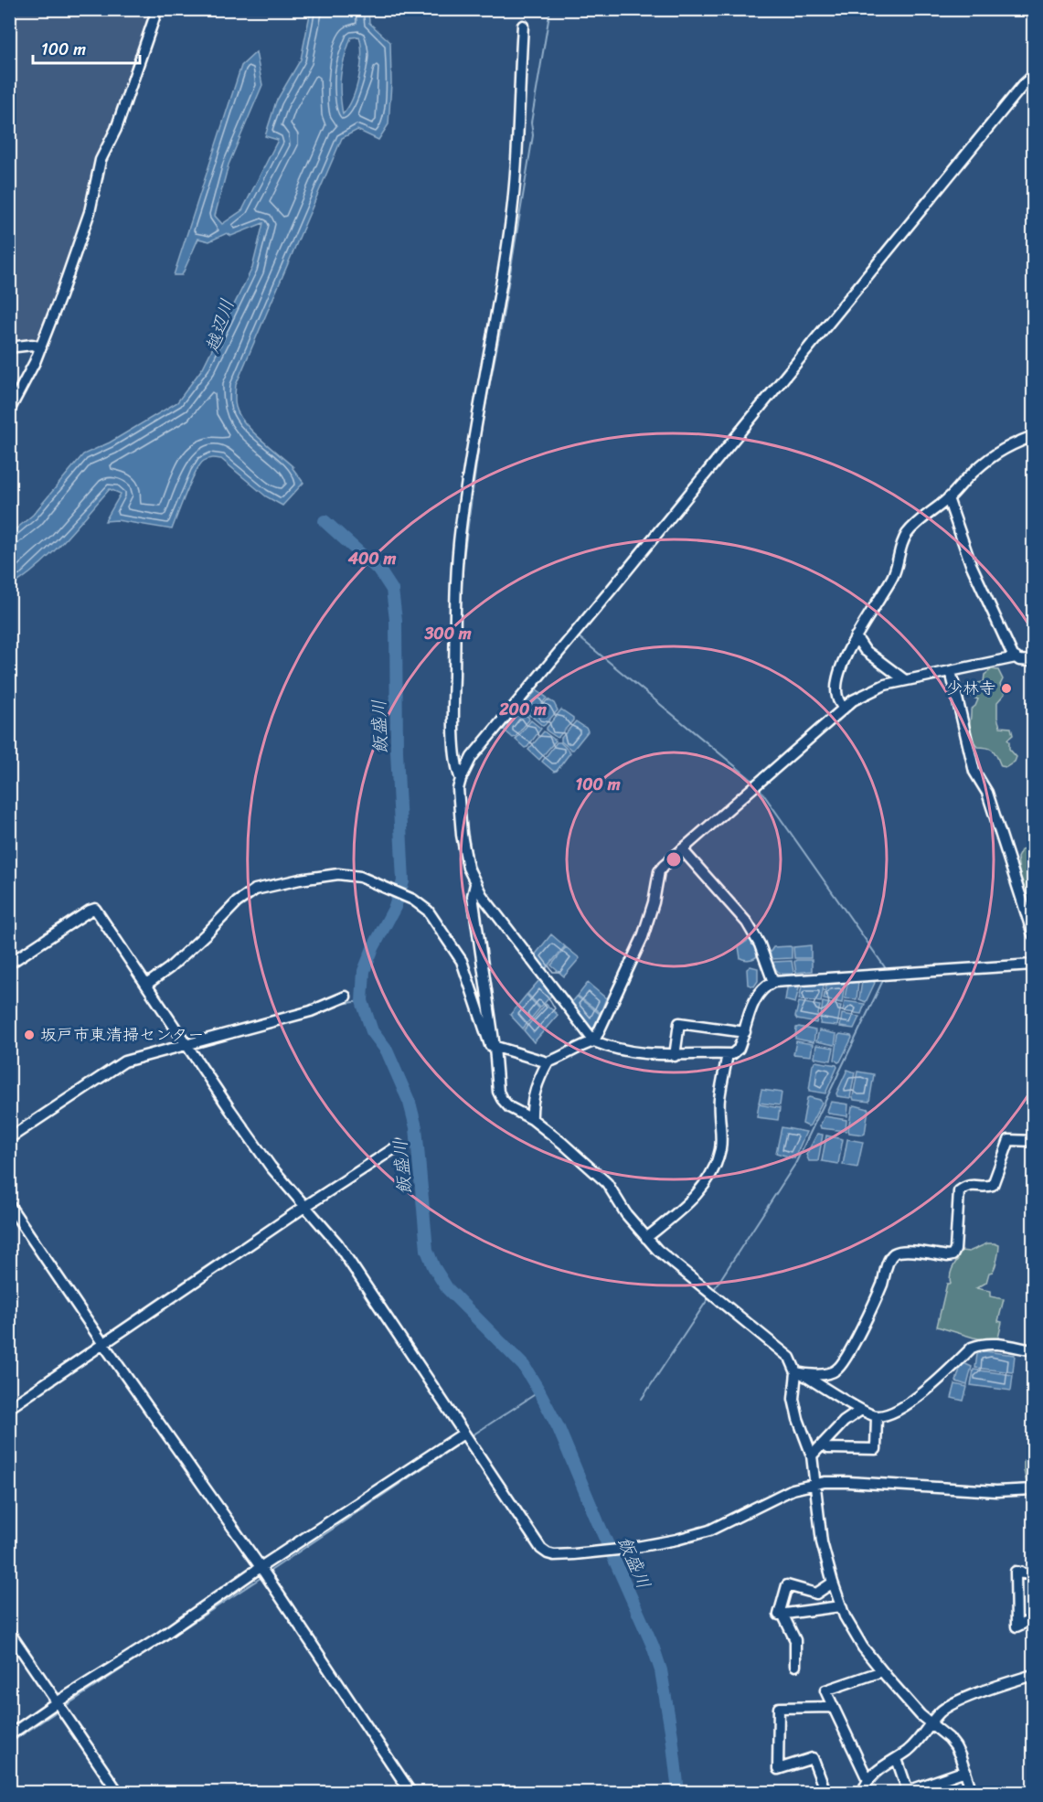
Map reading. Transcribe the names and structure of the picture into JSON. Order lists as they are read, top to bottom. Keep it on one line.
{"water":["越辺川","飯盛川"],"places":["少林寺","坂戸市東清掃センター"],"scale_bar":"100 m","rings":["400 m","300 m","200 m","100 m"]}
